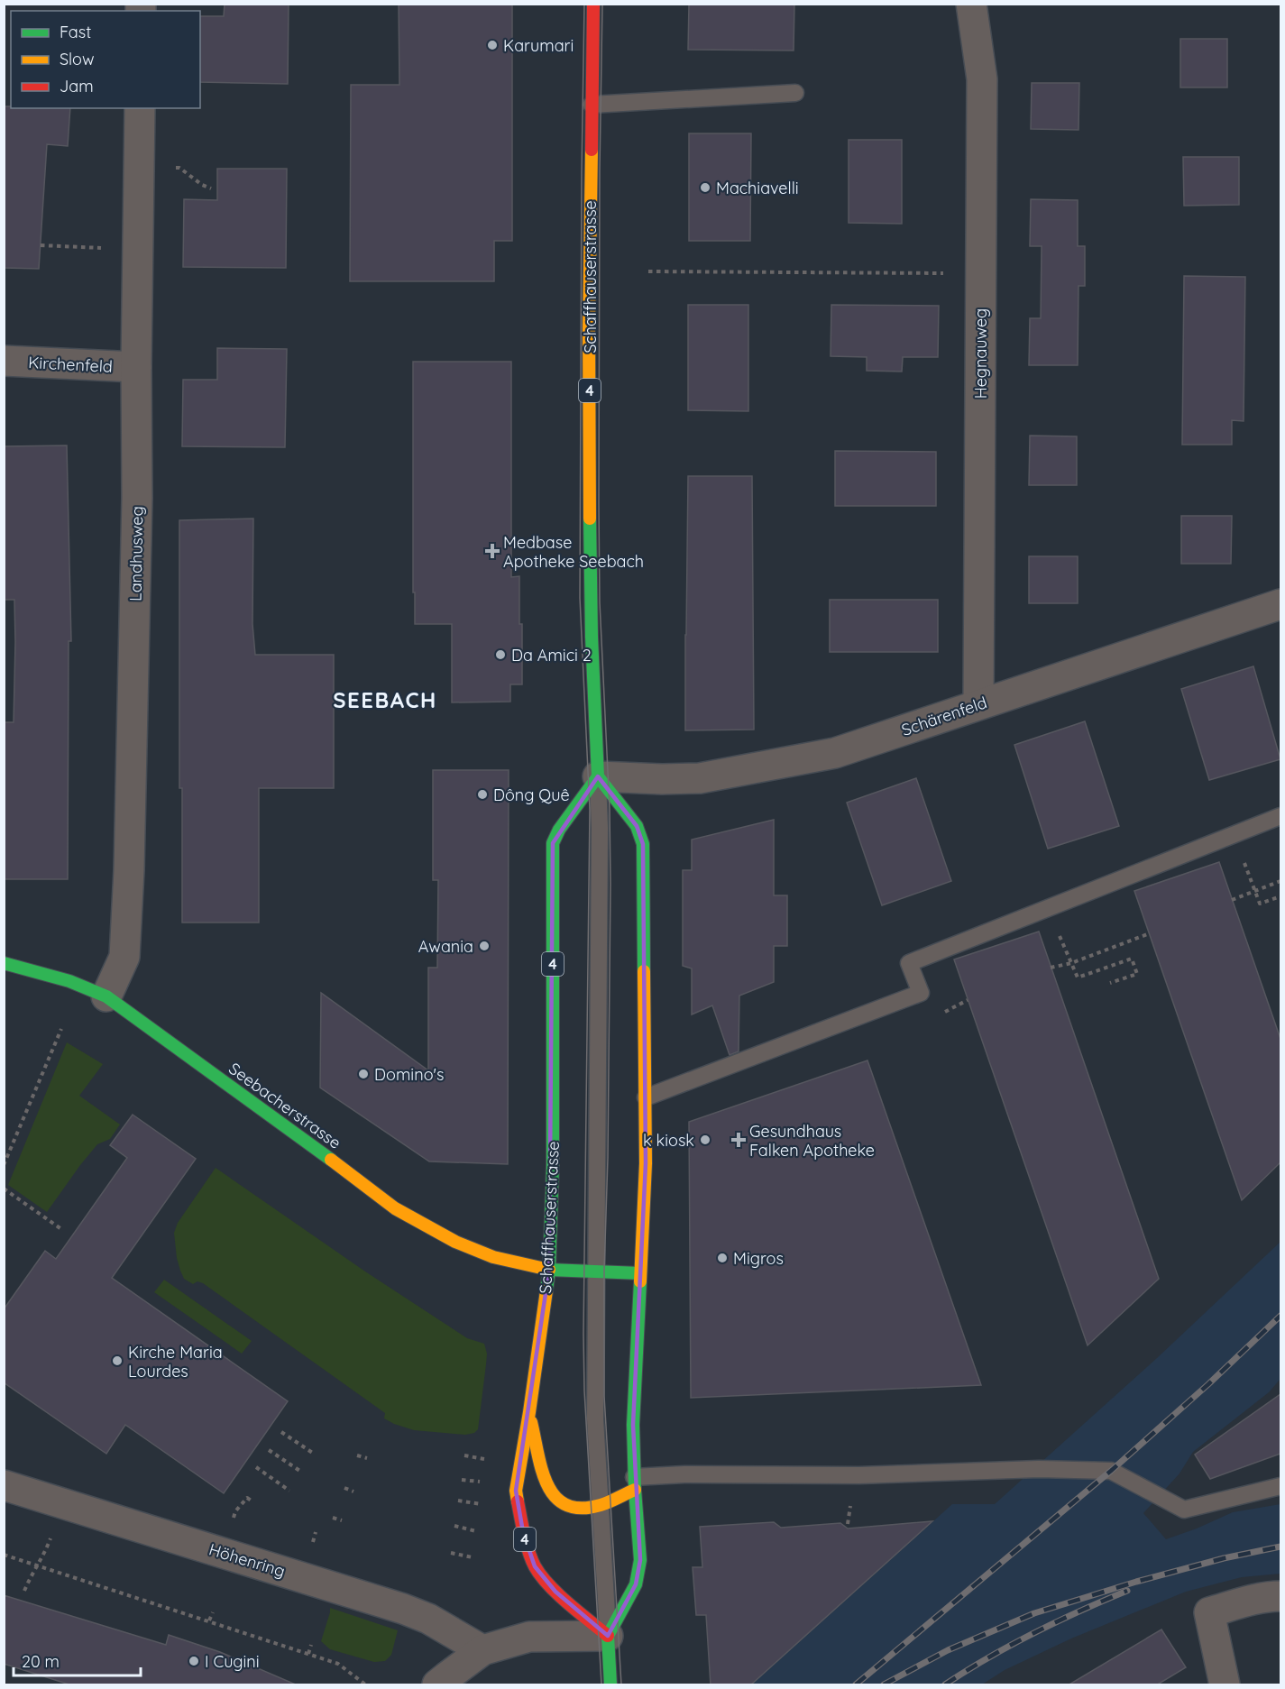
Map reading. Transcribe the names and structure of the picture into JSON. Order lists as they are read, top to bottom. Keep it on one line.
{"streets":{"main road":["Schaffhauserstrasse","4","Seebacherstrasse"],"street":["Hegnauweg","Kirchenfeld","Landhusweg","Schärenfeld","Höhenring"]},"crossings":[["Schaffhauserstrasse","Schärenfeld"],["Schaffhauserstrasse","Seebacherstrasse"],["Hegnauweg","Schärenfeld"],["Kirchenfeld","Landhusweg"],["Landhusweg","Seebacherstrasse"]],"districts":["SEEBACH"],"places":{"other":["Karumari","Machiavelli","Da Amici 2","Dông Quê","Awania","Domino's","k kiosk","Migros","Kirche Maria Lourdes","I Cugini"],"health":["Medbase Apotheke Seebach","Gesundhaus Falken Apotheke"]},"legend":["Fast","Slow","Jam"],"scale_bar":"20 m"}
